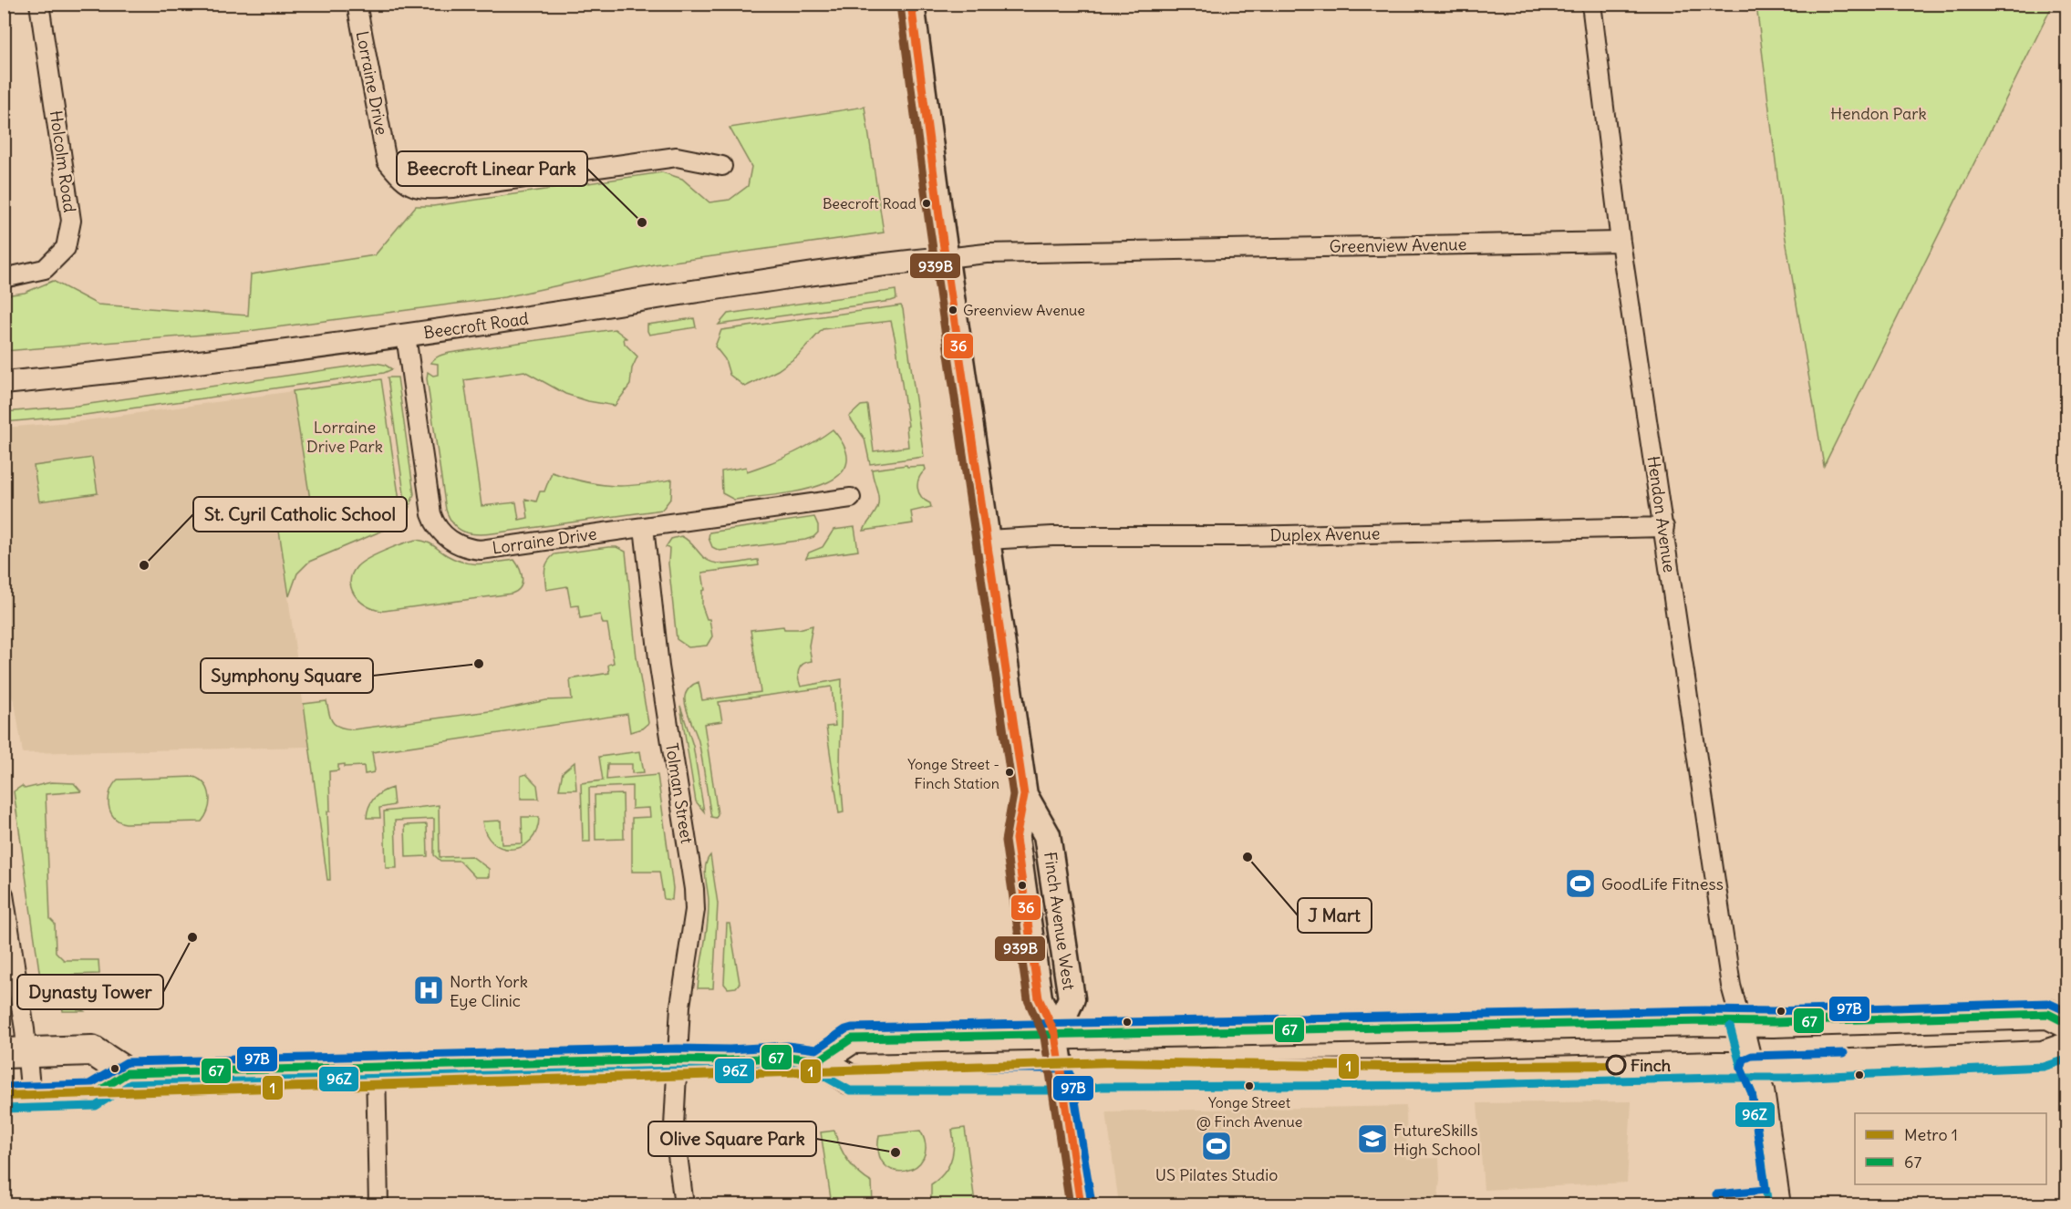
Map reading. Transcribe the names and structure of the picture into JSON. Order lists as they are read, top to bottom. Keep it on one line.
{"streets":{"main road":["Finch Avenue West"],"street":["Lorraine Drive","Holcolm Road","Greenview Avenue","Beecroft Road","Hendon Avenue","Duplex Avenue","Tolman Street"]},"crossings":[["Lorraine Drive","Beecroft Road"],["Lorraine Drive","Tolman Street"],["Greenview Avenue","Beecroft Road"],["Greenview Avenue","Hendon Avenue"],["Greenview Avenue","Finch Avenue West"],["Beecroft Road","Finch Avenue West"],["Hendon Avenue","Duplex Avenue"],["Duplex Avenue","Finch Avenue West"]],"parks":["Hendon Park","Lorraine Drive Park"],"places":{"other":["Beecroft Road","Beecroft Linear Park","Greenview Avenue","St. Cyril Catholic School","Symphony Square","Yonge Street - Finch Station","J Mart","Dynasty Tower","Finch","Yonge Street @ Finch Avenue","Olive Square Park"],"sports":["GoodLife Fitness","US Pilates Studio"],"hospital":["North York Eye Clinic"],"school or university":["FutureSkills High School"]},"lines":["transit line 36","transit line 939B","transit line 97B","transit line 67","transit line 96Z","metro line 1"],"legend":["Metro 1","67"]}
